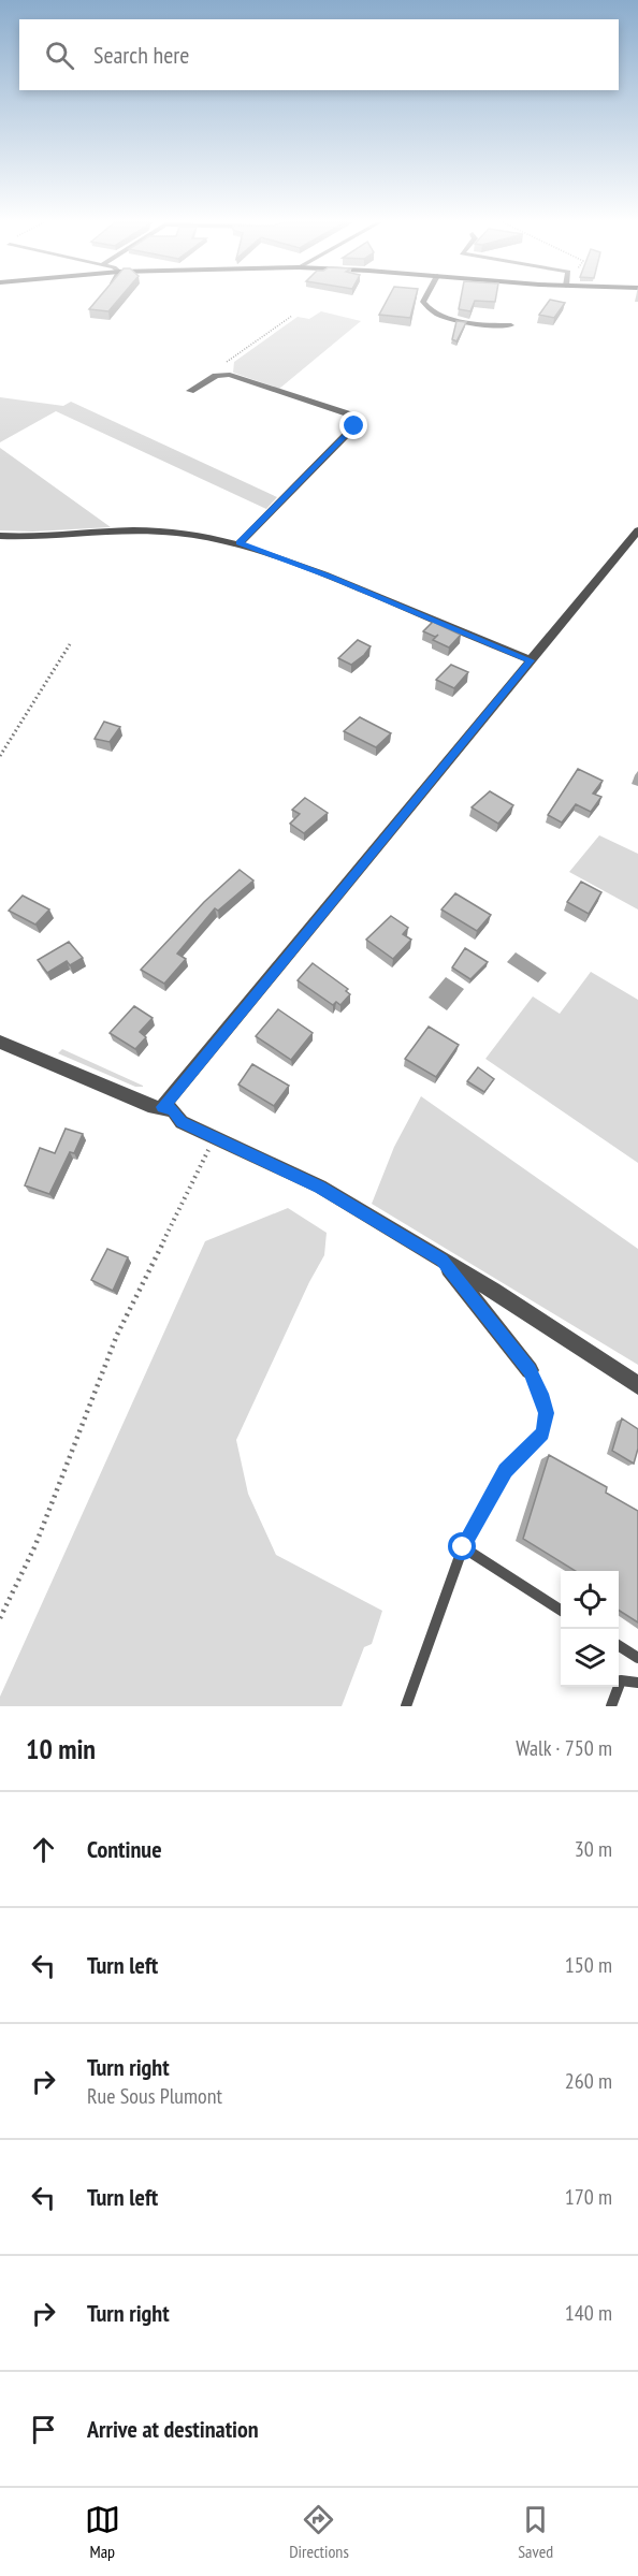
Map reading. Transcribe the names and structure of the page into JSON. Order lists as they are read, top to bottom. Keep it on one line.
{"page":{"search":"Search here","heading":["10 min","Walk · 750 m"],"list":[["Continue","30 m"],["Turn left","150 m"],["Turn right","Rue Sous Plumont","260 m"],["Turn left","170 m"],["Turn right","140 m"],"Arrive at destination"],"nav":["Map","Directions","Saved"]}}
